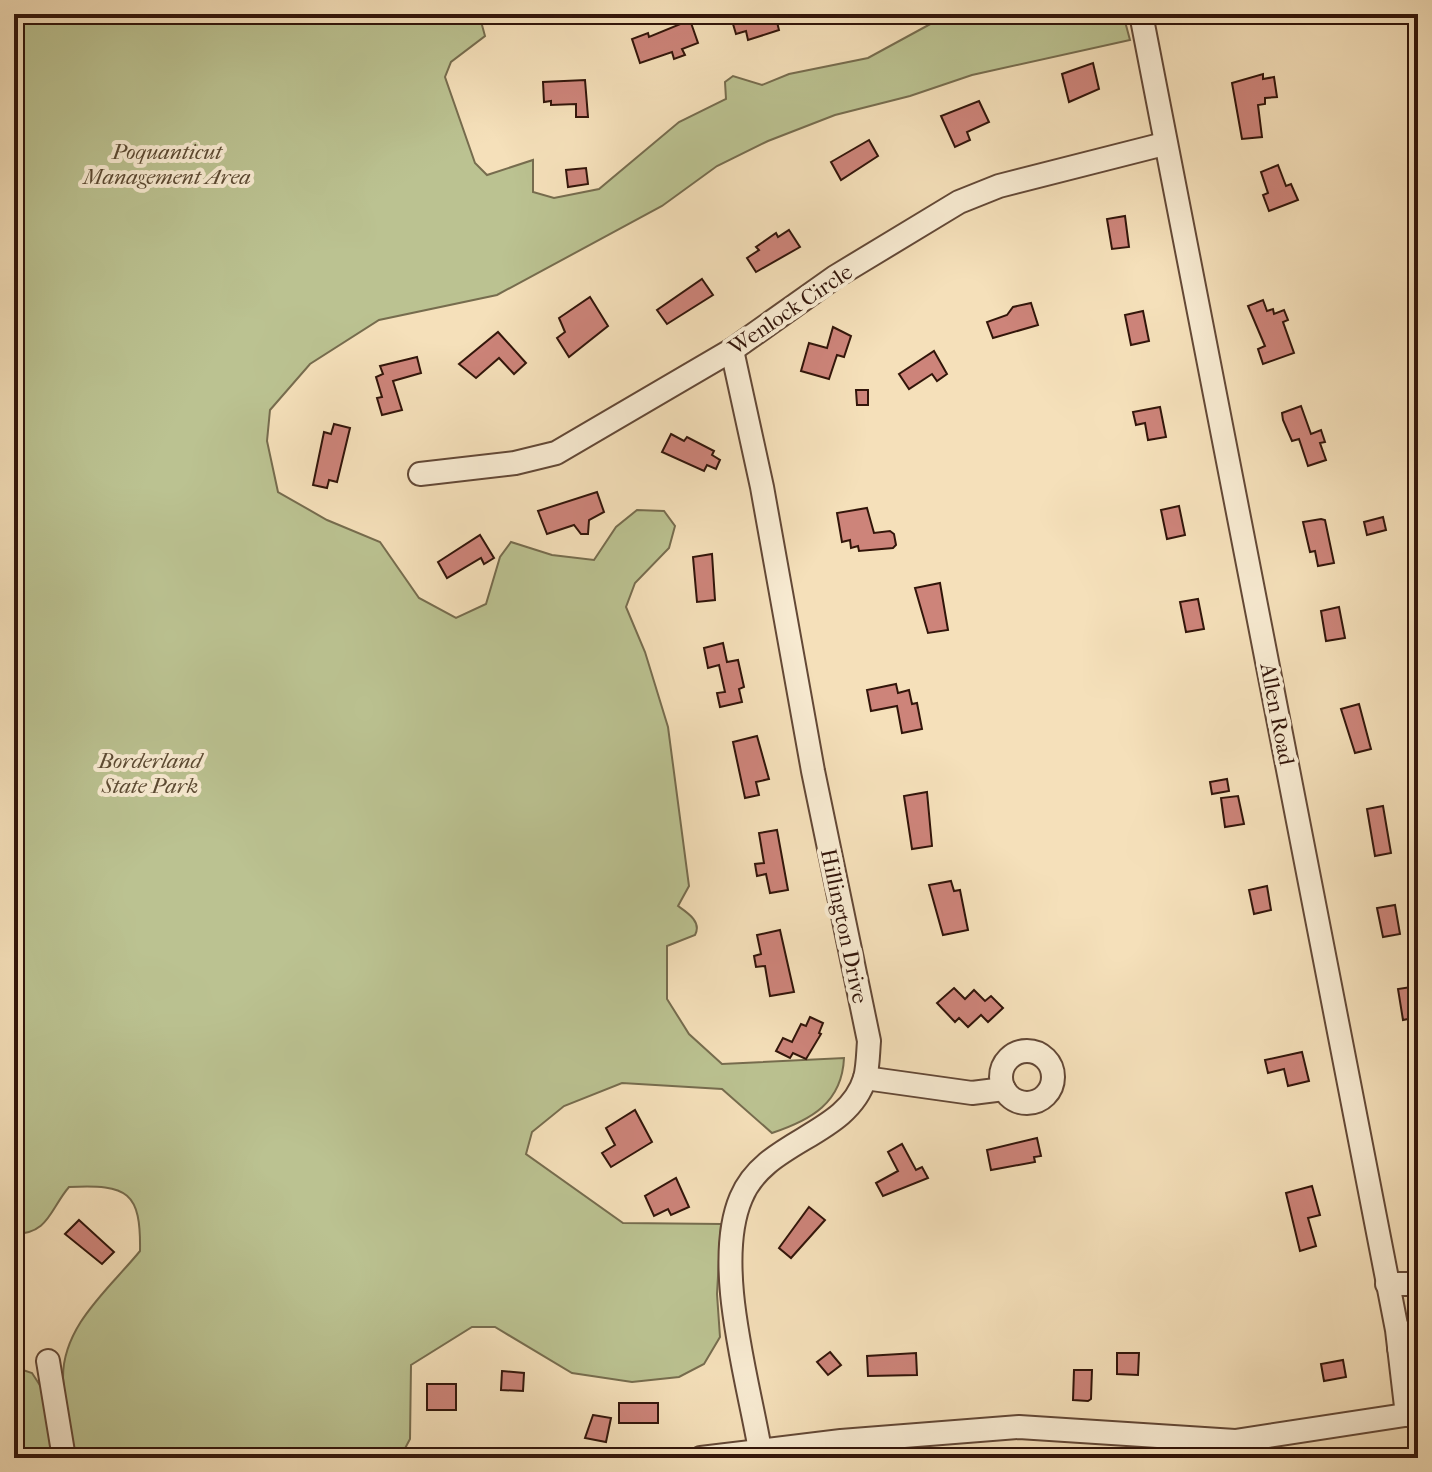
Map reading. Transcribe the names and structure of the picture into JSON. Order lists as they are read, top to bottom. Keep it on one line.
{"streets":{"street":["Wenlock Circle","Allen Road","Hillington Drive"]},"crossings":[["Wenlock Circle","Allen Road"],["Wenlock Circle","Hillington Drive"]],"parks":["Poquanticut Management Area","Borderland State Park"]}
